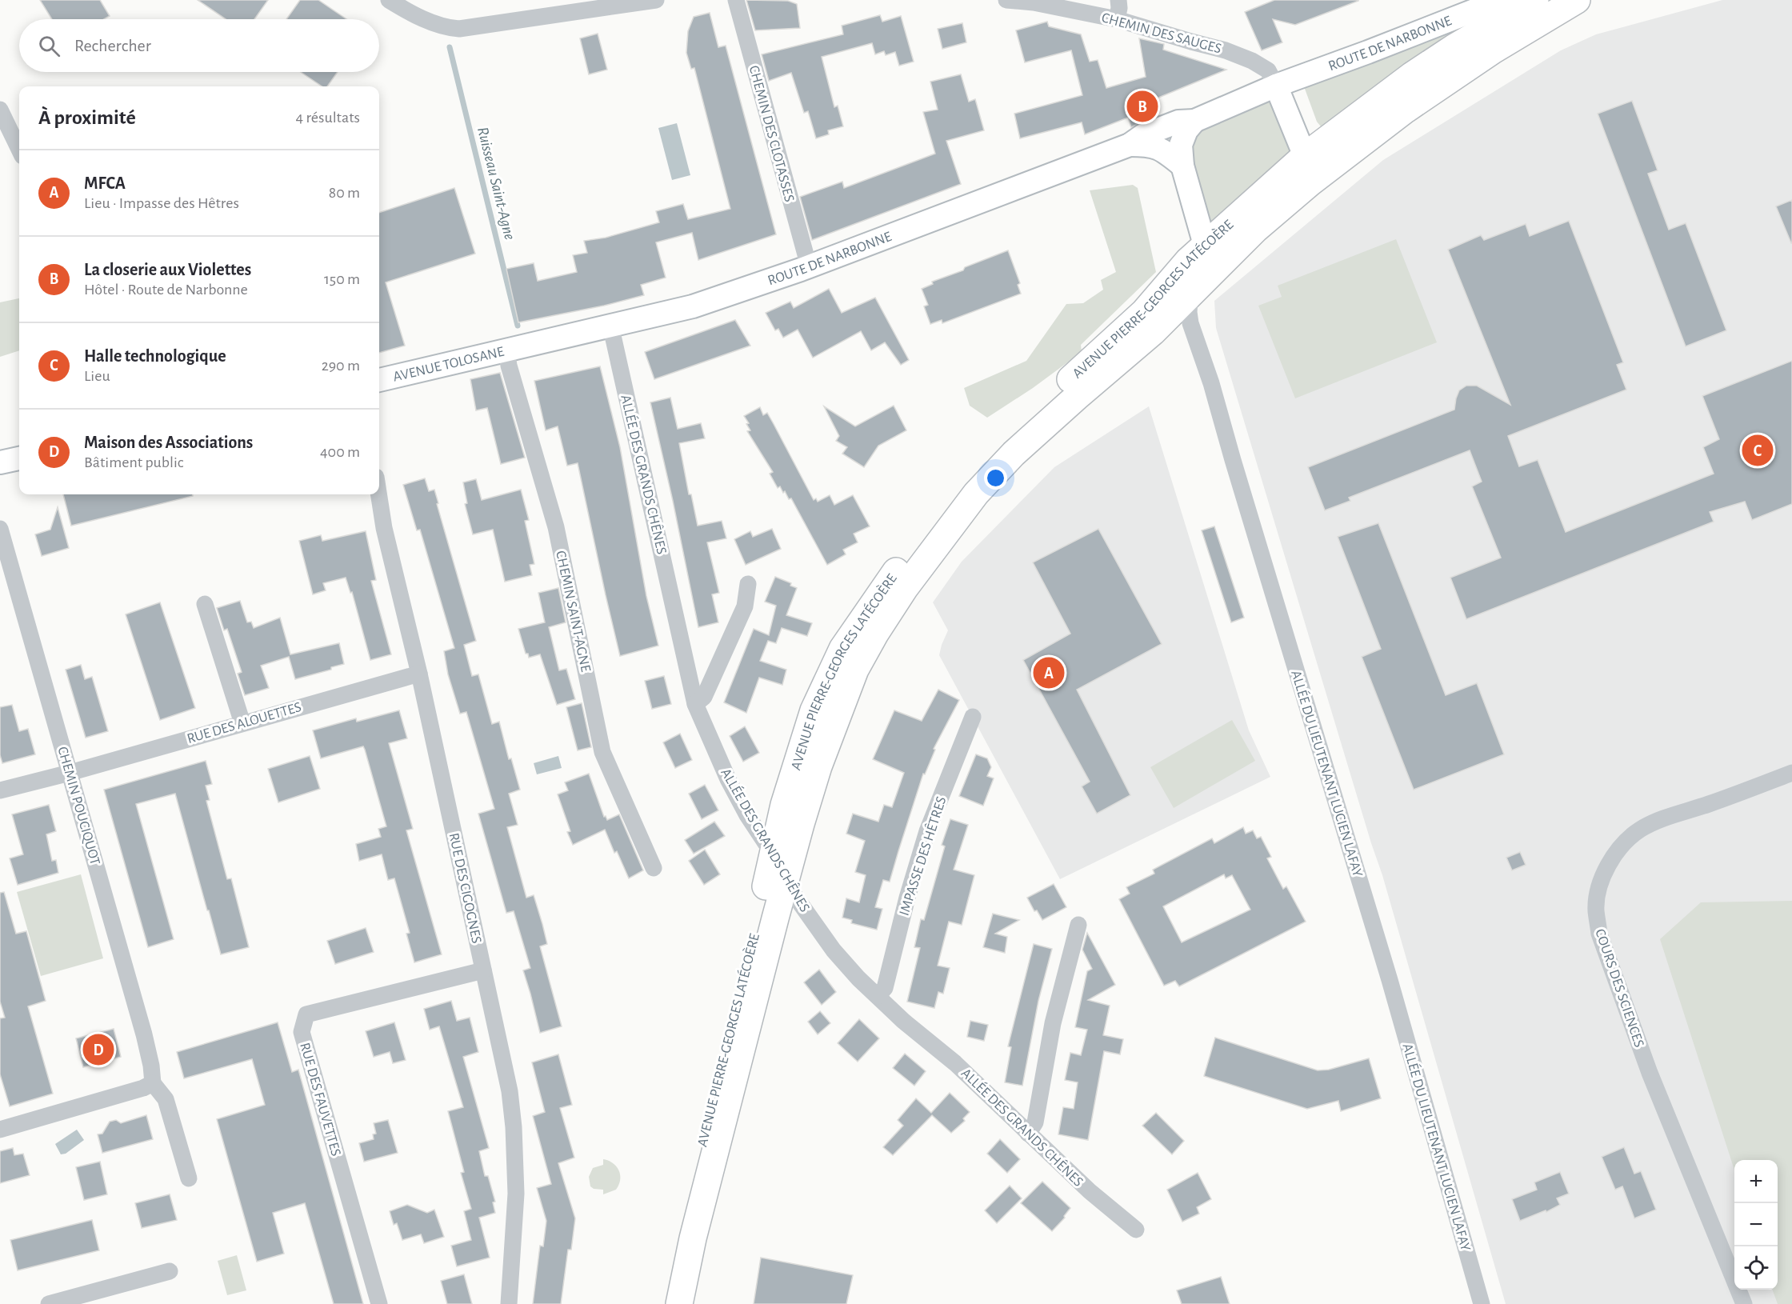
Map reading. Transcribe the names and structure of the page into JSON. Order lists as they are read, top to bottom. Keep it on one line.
{"streets":{"main road":["ROUTE DE NARBONNE","AVENUE PIERRE-GEORGES LATÉCOÈRE","AVENUE TOLOSANE"],"street":["CHEMIN DES SAUGES","CHEMIN DES CLOTASSES","ALLÉE DES GRANDS CHÊNES","CHEMIN SAINT-AGNE","RUE DES ALOUETTES","ALLÉE DU LIEUTENANT LUCIEN LAFAY","CHEMIN POUCIQUOT","IMPASSE DES HÊTRES","RUE DES CIGOGNES","COURS DES SCIENCES","RUE DES FAUVETTES"]},"crossings":[["CHEMIN DES SAUGES","ROUTE DE NARBONNE"],["ROUTE DE NARBONNE","CHEMIN DES CLOTASSES"],["ROUTE DE NARBONNE","AVENUE TOLOSANE"],["ROUTE DE NARBONNE","ALLÉE DES GRANDS CHÊNES"],["ROUTE DE NARBONNE","CHEMIN SAINT-AGNE"],["AVENUE PIERRE-GEORGES LATÉCOÈRE","ALLÉE DES GRANDS CHÊNES"],["AVENUE PIERRE-GEORGES LATÉCOÈRE","ALLÉE DU LIEUTENANT LUCIEN LAFAY"],["AVENUE TOLOSANE","CHEMIN SAINT-AGNE"],["ALLÉE DES GRANDS CHÊNES","IMPASSE DES HÊTRES"],["RUE DES ALOUETTES","CHEMIN POUCIQUOT"],["RUE DES ALOUETTES","RUE DES CIGOGNES"],["RUE DES CIGOGNES","RUE DES FAUVETTES"]],"water":["Ruisseau Saint-Agne"],"page":{"search":"Rechercher","heading":["À proximité","4 résultats"],"pins":["B","C","A","D"],"list":[{"mark":"A","name":"MFCA","note":"Lieu · Impasse des Hêtres","value":"80 m"},{"mark":"B","name":"La closerie aux Violettes","note":"Hôtel · Route de Narbonne","value":"150 m"},{"mark":"C","name":"Halle technologique","note":"Lieu","value":"290 m"},{"mark":"D","name":"Maison des Associations","note":"Bâtiment public","value":"400 m"}],"map_buttons":["+","−"]}}
